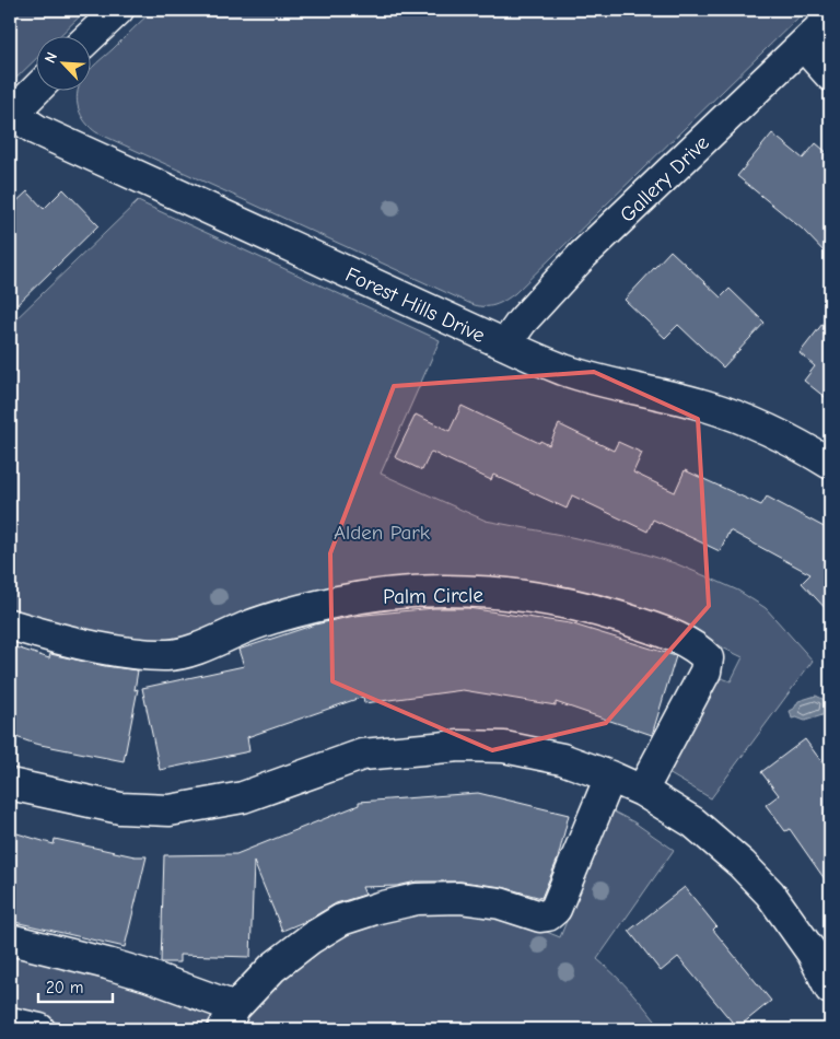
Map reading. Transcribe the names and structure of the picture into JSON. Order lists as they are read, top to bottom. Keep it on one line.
{"streets":{"street":["Gallery Drive","Forest Hills Drive","Palm Circle"]},"crossings":[["Gallery Drive","Forest Hills Drive"]],"parks":["Alden Park"],"scale_bar":"20 m","north":"top left"}
